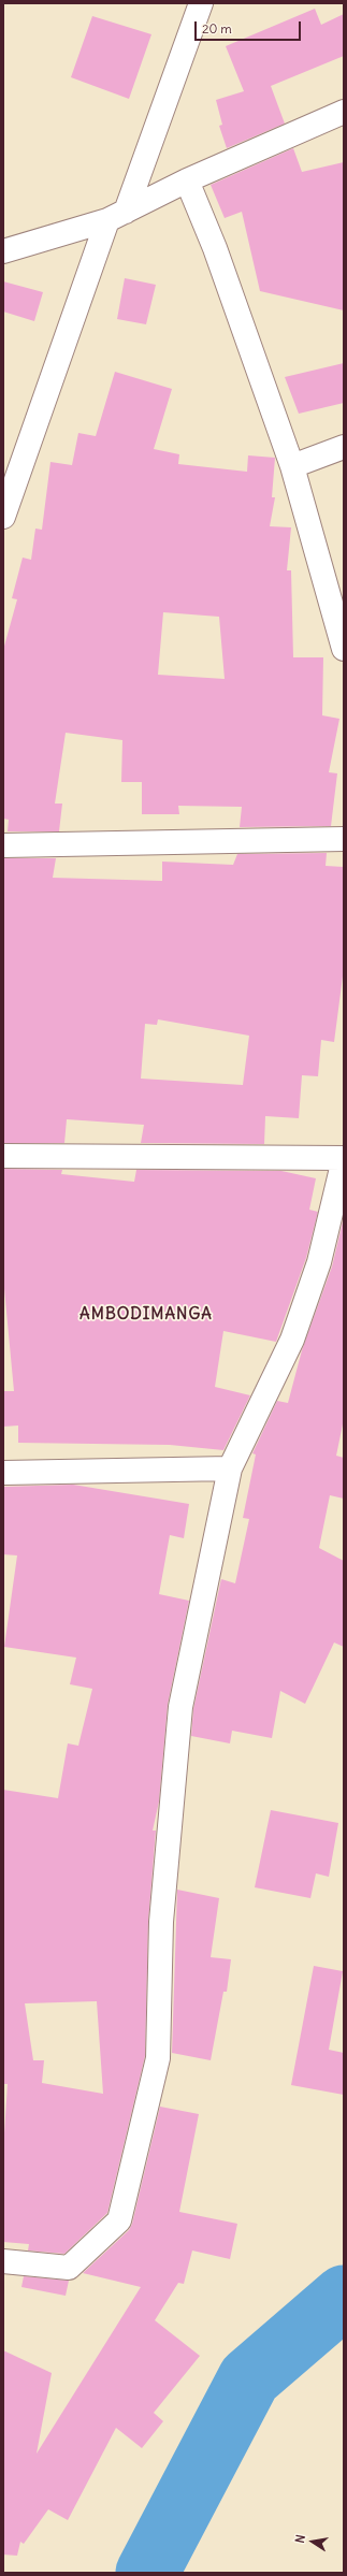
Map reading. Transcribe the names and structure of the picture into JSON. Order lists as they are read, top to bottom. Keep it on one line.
{"districts":["AMBODIMANGA"],"scale_bar":"20 m","north":"left"}
